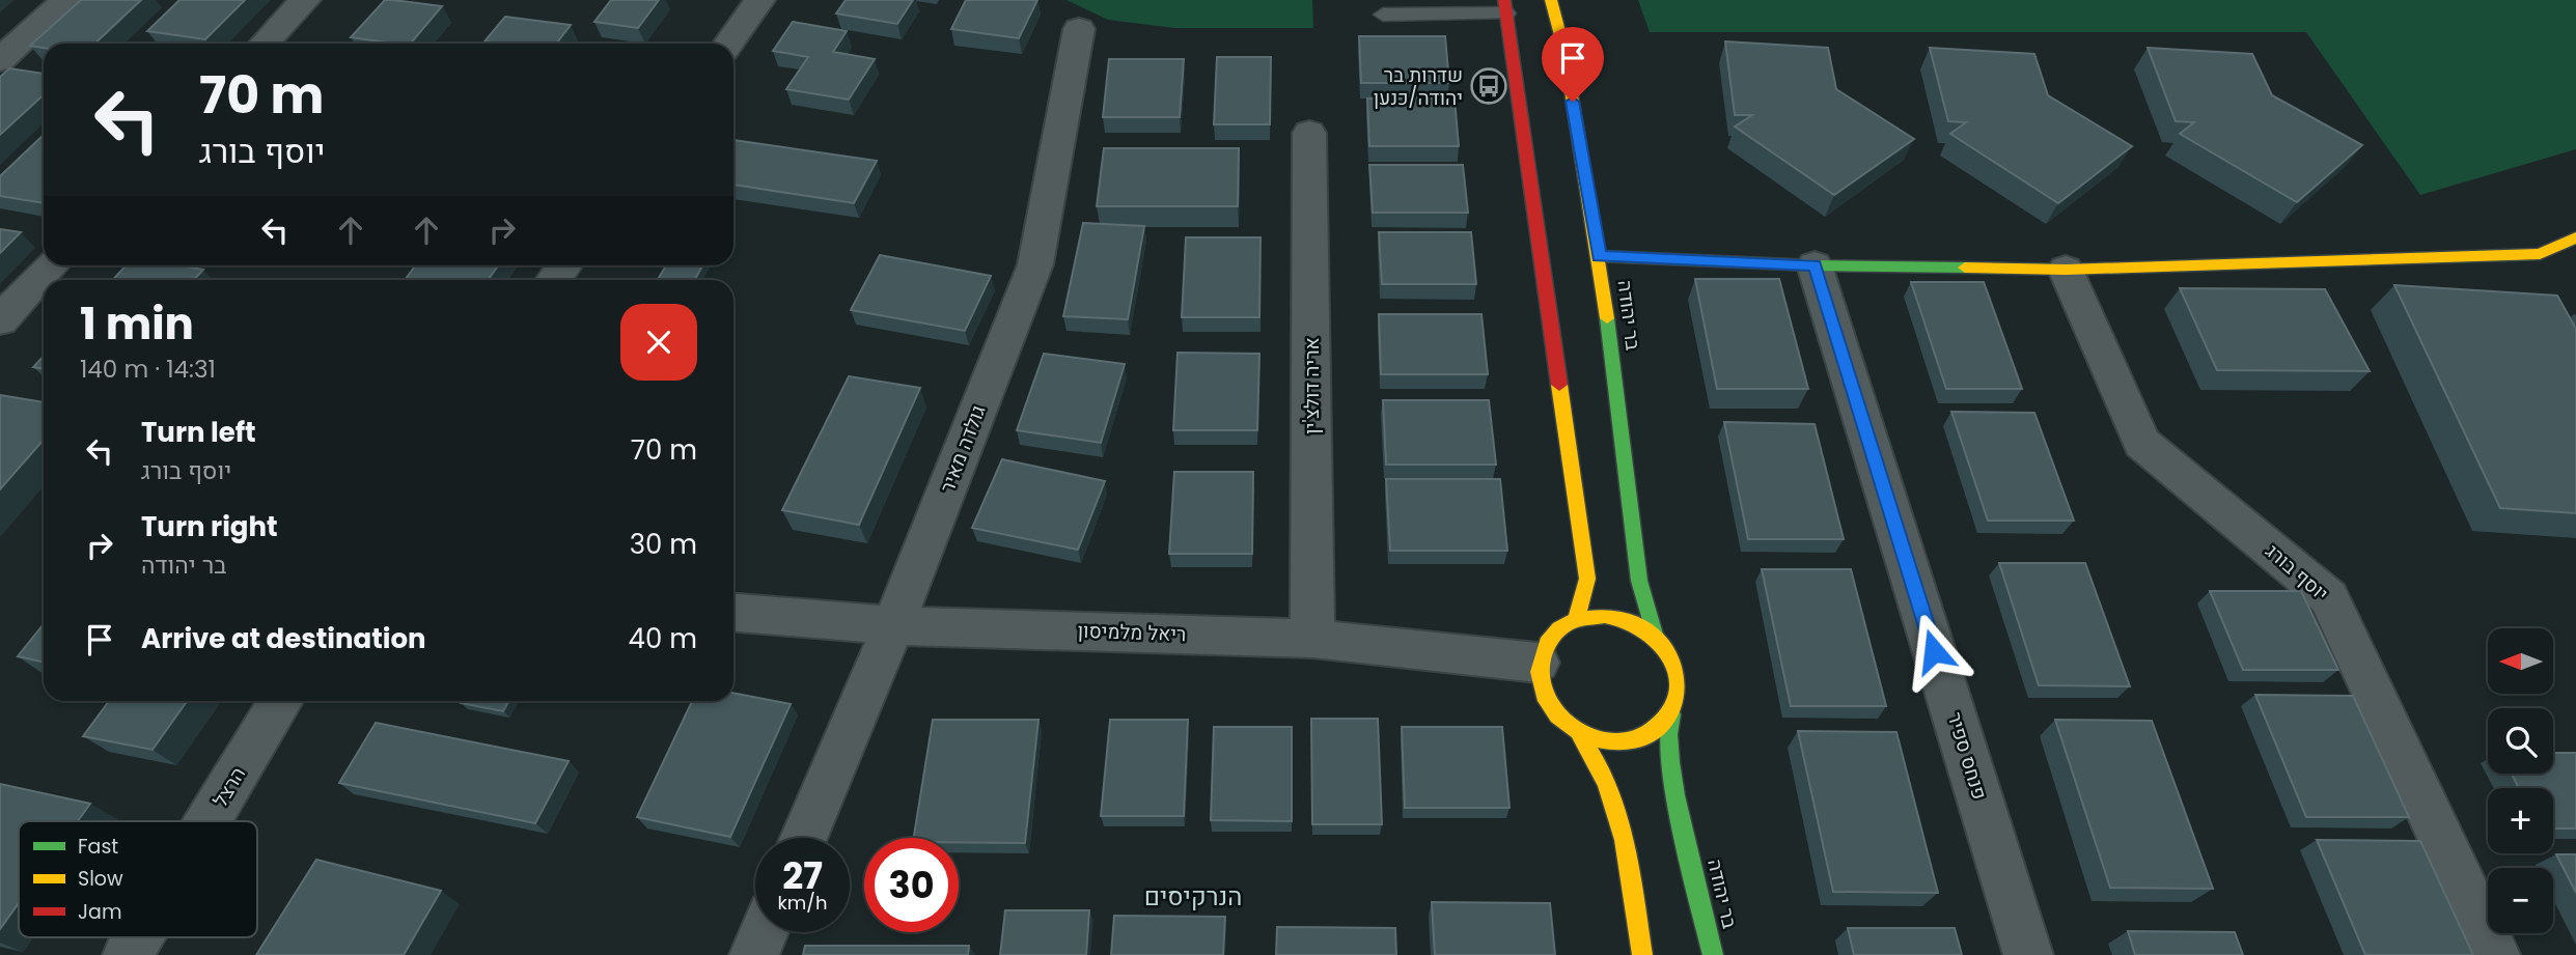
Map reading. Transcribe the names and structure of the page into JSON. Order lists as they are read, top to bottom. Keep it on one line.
{"streets":{"street":["בר יהודה","אריה דולצ'ין","גולדה מאיר","יוסף בורג","ריאל מלמיסון","פנחס ספיר","הרצל"]},"crossings":[["בר יהודה","ריאל מלמיסון"],["אריה דולצ'ין","ריאל מלמיסון"],["גולדה מאיר","ריאל מלמיסון"]],"districts":["הנרקיסים"],"places":{"bus stop":["שדרות בר יהודה/כנען"]},"legend":["Fast","Slow","Jam"],"north":"left","page":{"turn":["70 m","יוסף בורג"],"heading":["1 min","140 m · 14:31"],"list":[{"name":"Turn left","note":"יוסף בורג","value":"70 m"},{"name":"Turn right","note":"בר יהודה","value":"30 m"},{"name":"Arrive at destination","value":"40 m"}],"map_buttons":["+","−"],"speed":"27 km/h","limit":"30"}}
